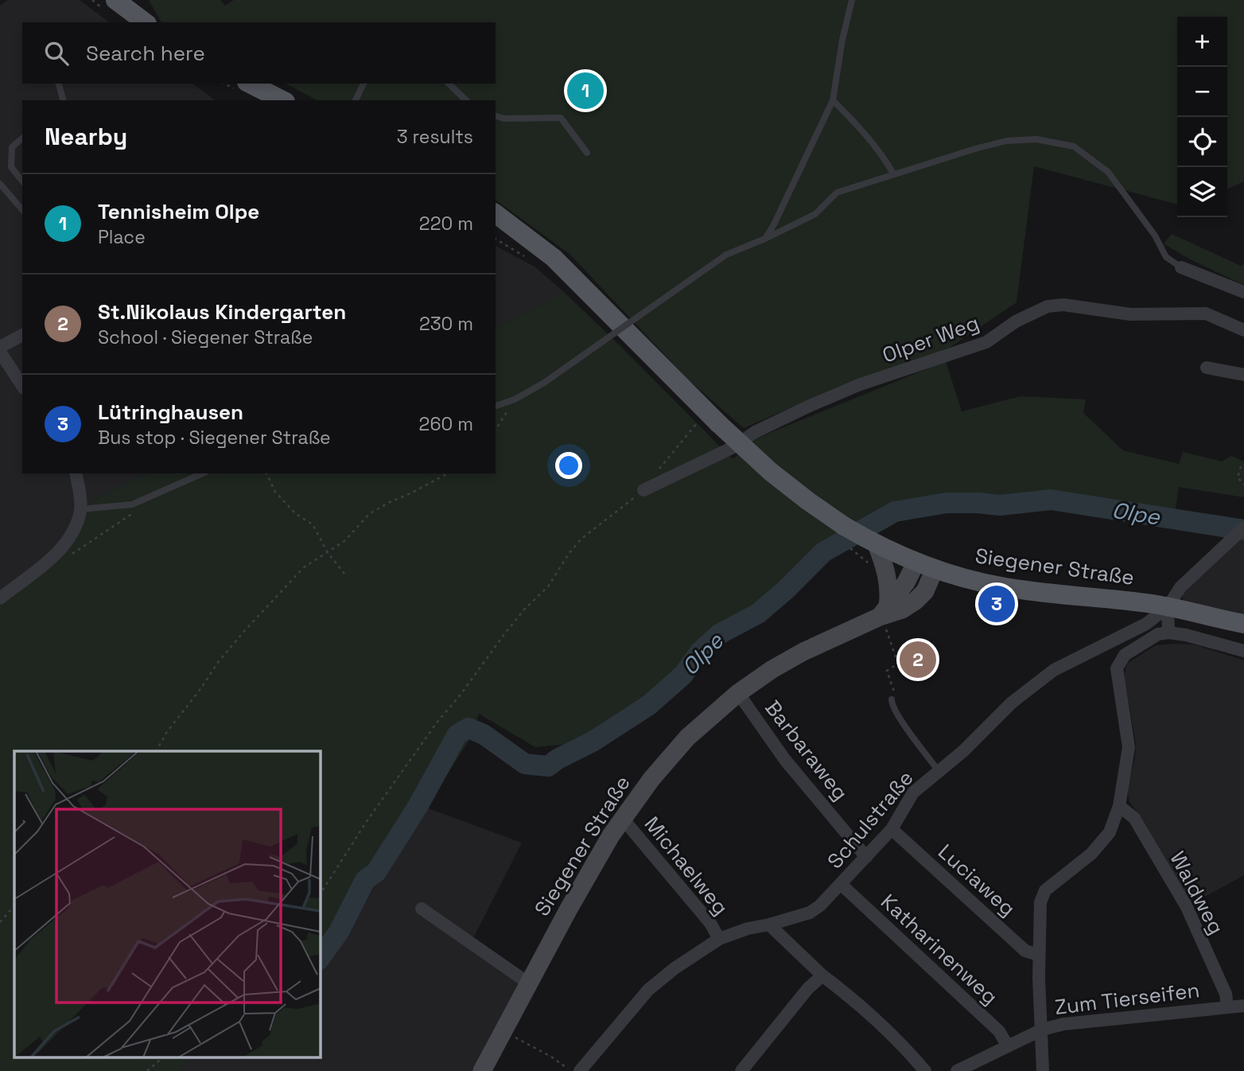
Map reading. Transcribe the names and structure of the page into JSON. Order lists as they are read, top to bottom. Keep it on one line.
{"streets":{"main road":["Siegener Straße"],"street":["Olper Weg","Barbaraweg","Schulstraße","Michaelweg","Luciaweg","Waldweg","Katharinenweg","Zum Tierseifen"]},"crossings":[["Siegener Straße","Barbaraweg"],["Siegener Straße","Schulstraße"],["Siegener Straße","Michaelweg"],["Barbaraweg","Schulstraße"],["Schulstraße","Michaelweg"],["Schulstraße","Luciaweg"],["Schulstraße","Katharinenweg"],["Waldweg","Zum Tierseifen"],["Katharinenweg","Zum Tierseifen"]],"water":["Olpe"],"page":{"map_buttons":["+","−"],"search":"Search here","pins":["1","3","2"],"heading":["Nearby","3 results"],"list":[{"mark":"1","name":"Tennisheim Olpe","note":"Place","value":"220 m"},{"mark":"2","name":"St.Nikolaus Kindergarten","note":"School · Siegener Straße","value":"230 m"},{"mark":"3","name":"Lütringhausen","note":"Bus stop · Siegener Straße","value":"260 m"}]}}
